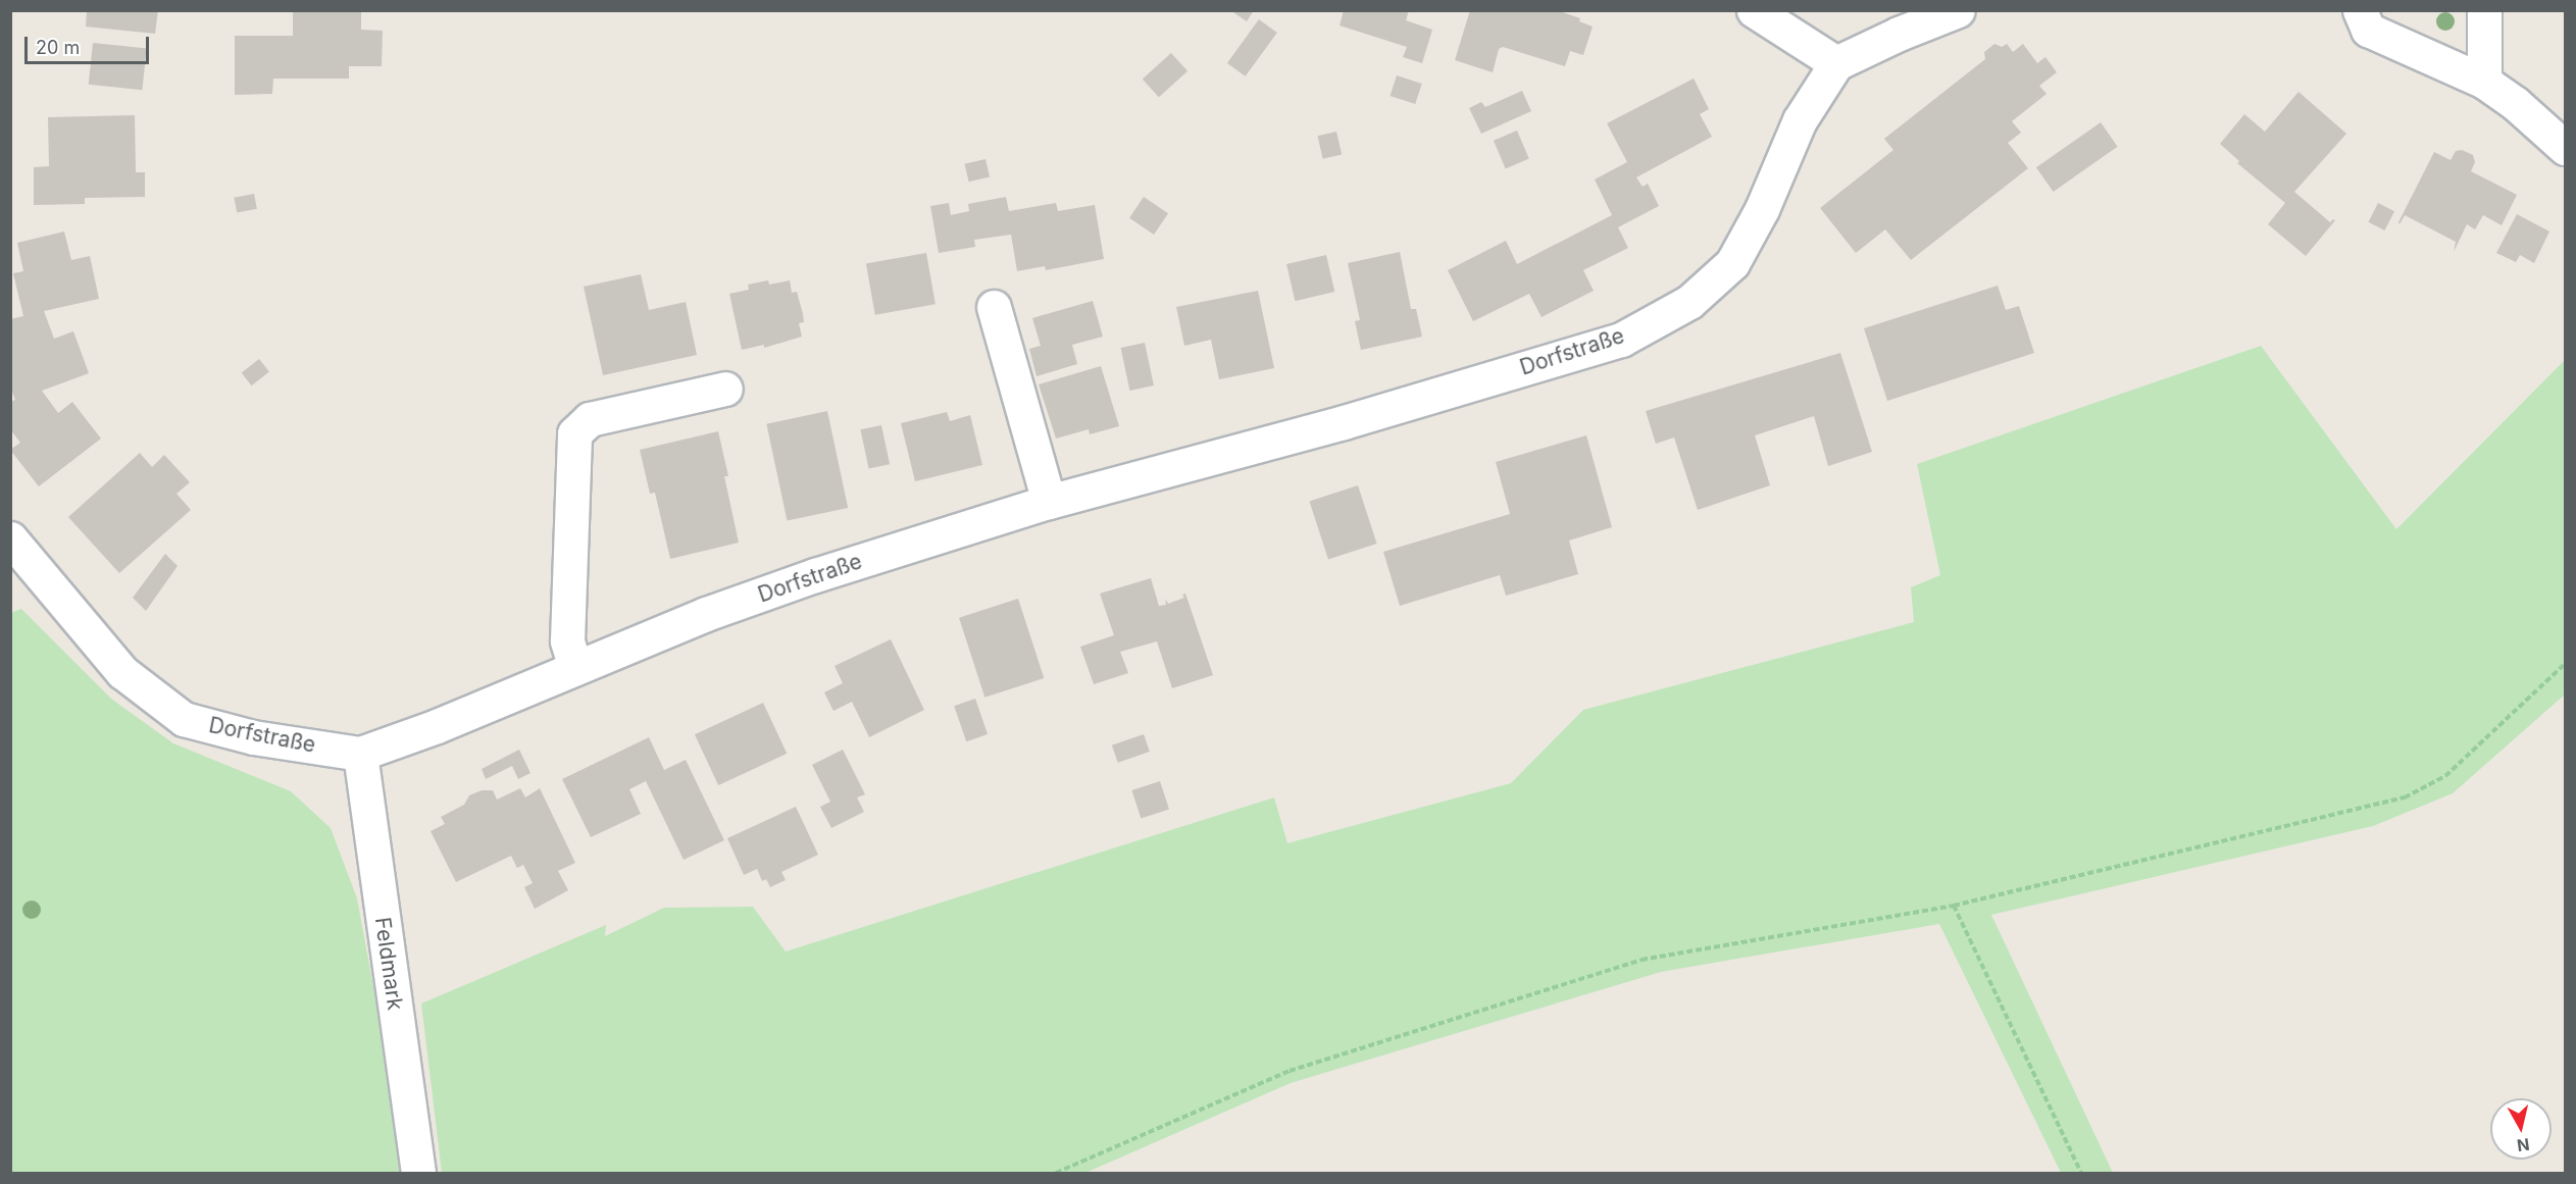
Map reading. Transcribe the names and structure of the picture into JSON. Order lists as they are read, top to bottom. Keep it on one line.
{"streets":{"street":["Dorfstraße","Feldmark"]},"crossings":[["Dorfstraße","Feldmark"]],"scale_bar":"20 m","north":"bottom"}
